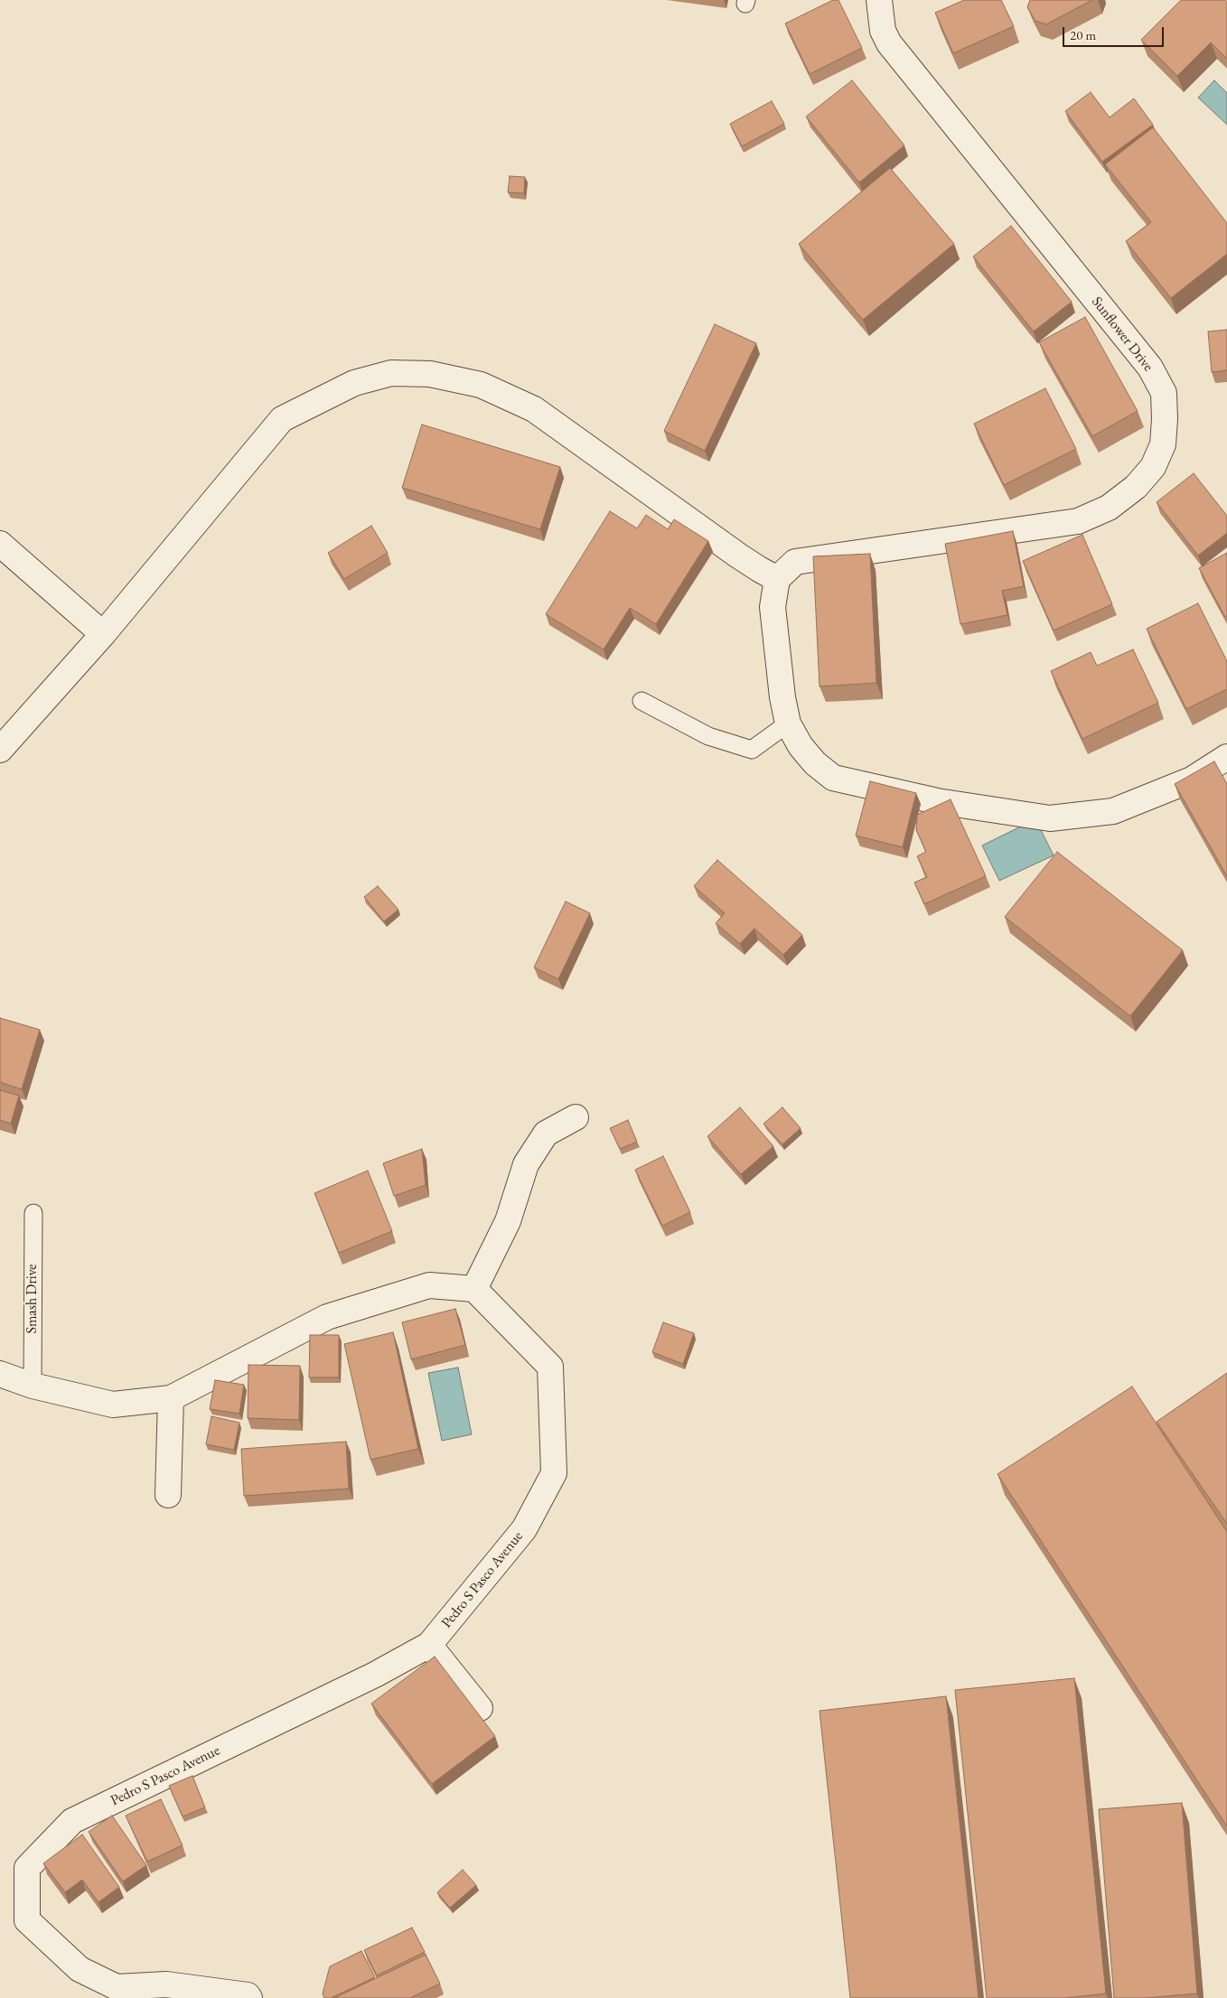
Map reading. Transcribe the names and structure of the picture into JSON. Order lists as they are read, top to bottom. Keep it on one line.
{"streets":{"street":["Sunflower Drive","Pedro S Pasco Avenue"],"lane":["Smash Drive"]},"scale_bar":"20 m"}
